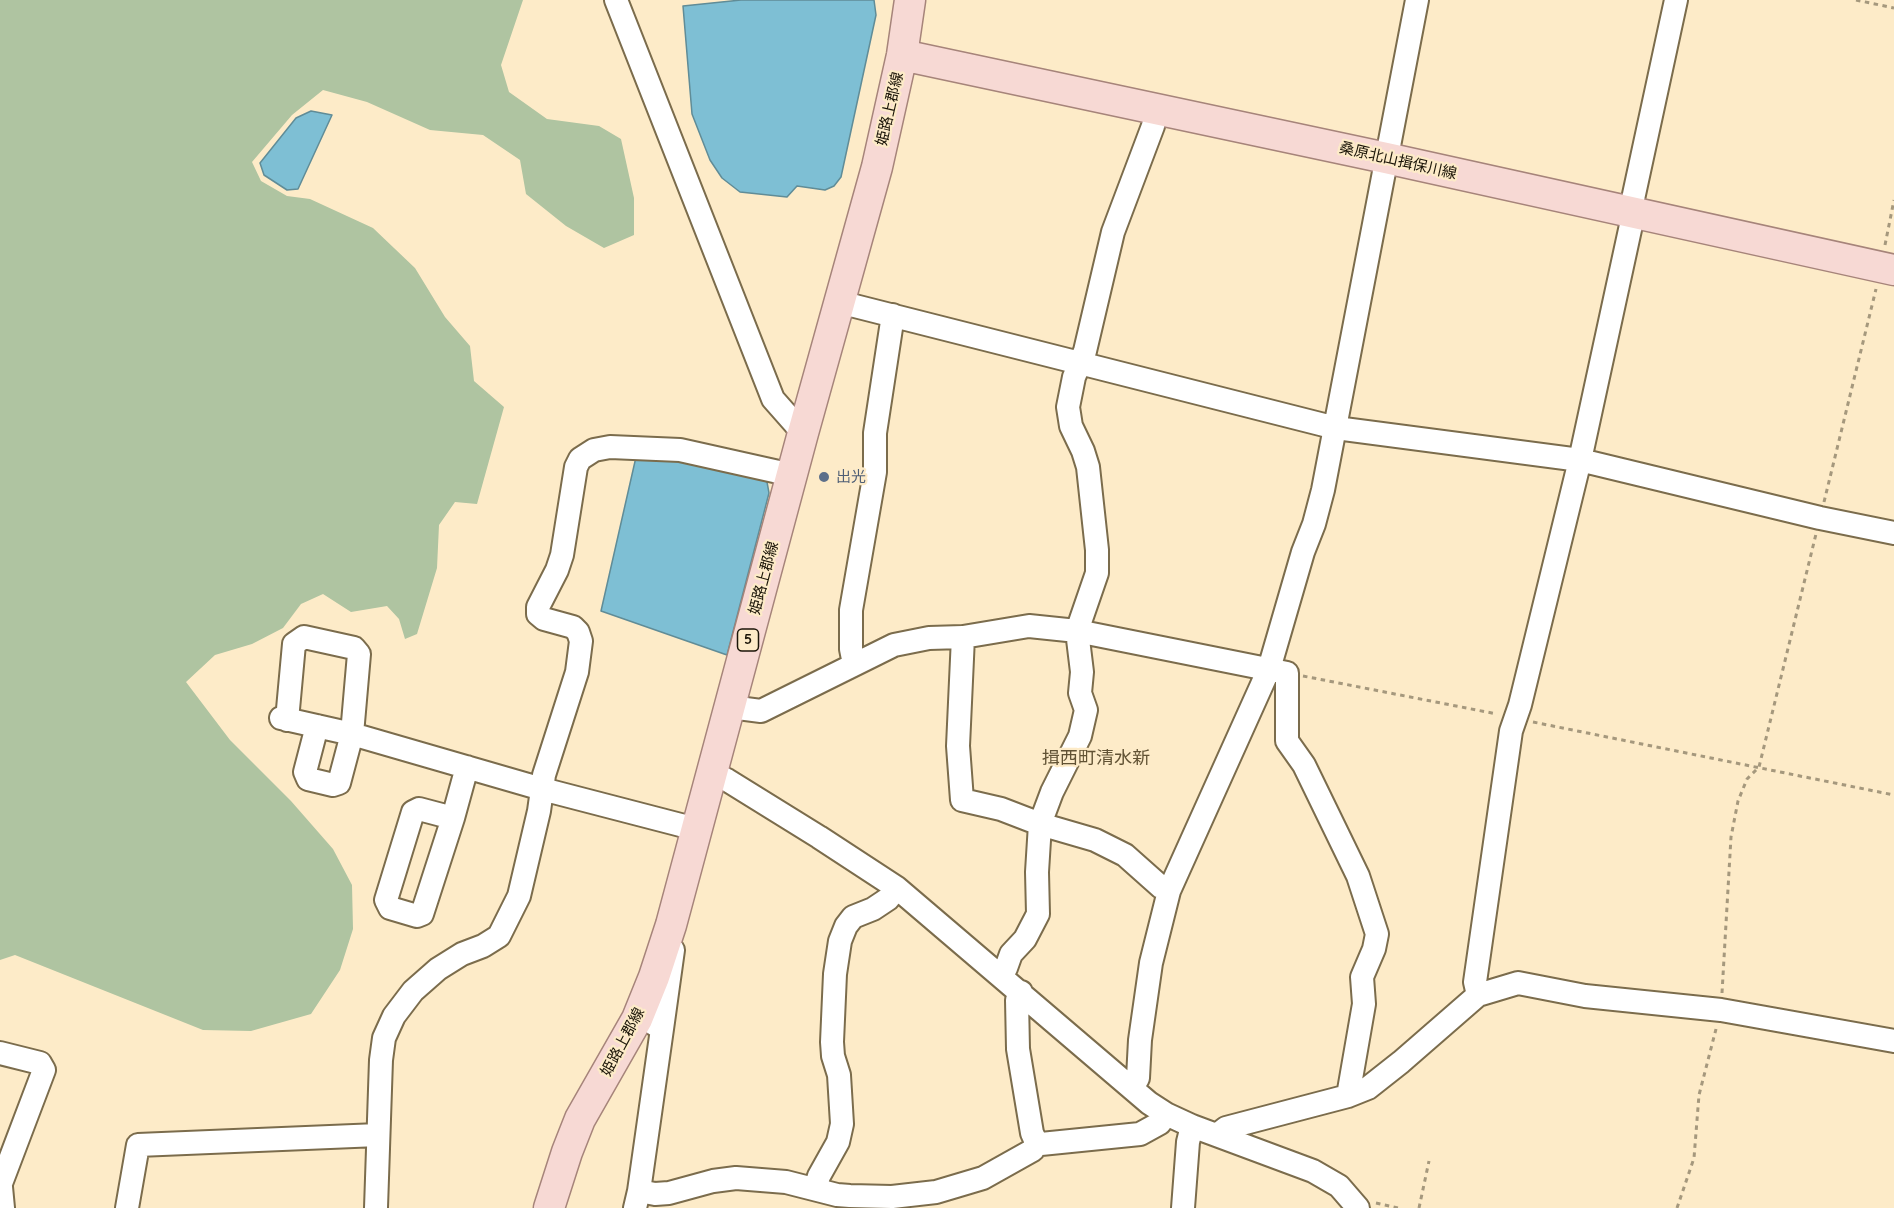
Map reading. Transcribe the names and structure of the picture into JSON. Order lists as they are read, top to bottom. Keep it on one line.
{"streets":{"main road":["姫路上郡線","桑原北山揖保川線","5"]},"crossings":[["姫路上郡線","桑原北山揖保川線"]],"districts":["揖西町清水新"],"places":["出光"]}
